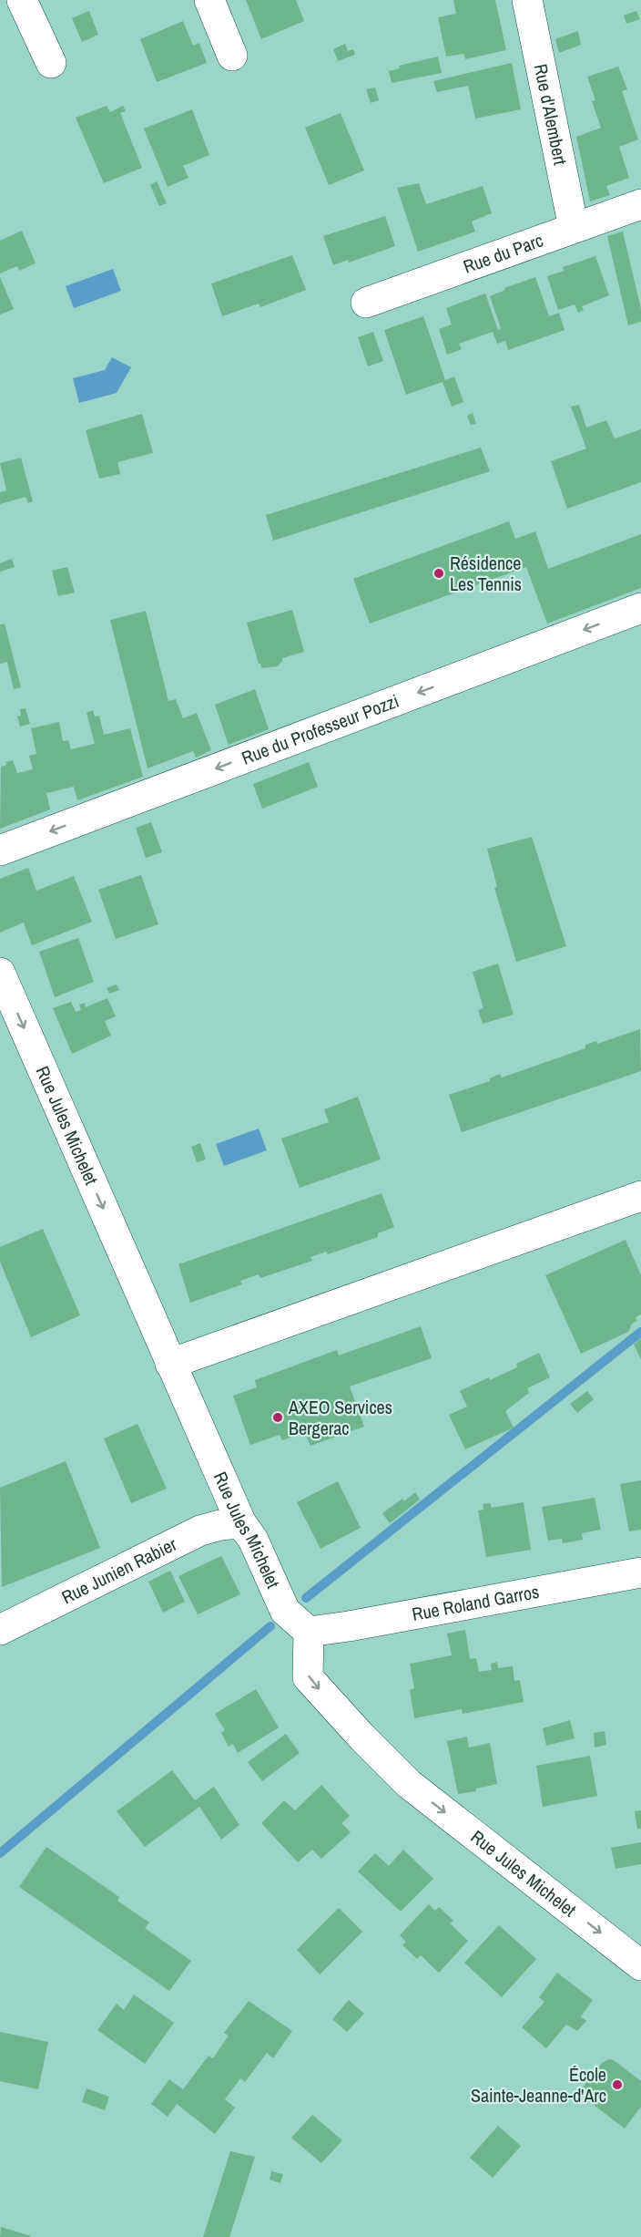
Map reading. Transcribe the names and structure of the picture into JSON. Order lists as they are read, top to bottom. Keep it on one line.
{"streets":{"street":["Rue d'Alembert","Rue du Parc","Rue du Professeur Pozzi","Rue Jules Michelet","Rue Junien Rabier","Rue Roland Garros"]},"crossings":[["Rue d'Alembert","Rue du Parc"],["Rue Jules Michelet","Rue Junien Rabier"],["Rue Jules Michelet","Rue Roland Garros"]],"one_way":["Rue du Professeur Pozzi","Rue Jules Michelet"],"places":["Résidence Les Tennis","AXEO Services Bergerac","École Sainte-Jeanne-d'Arc"]}
